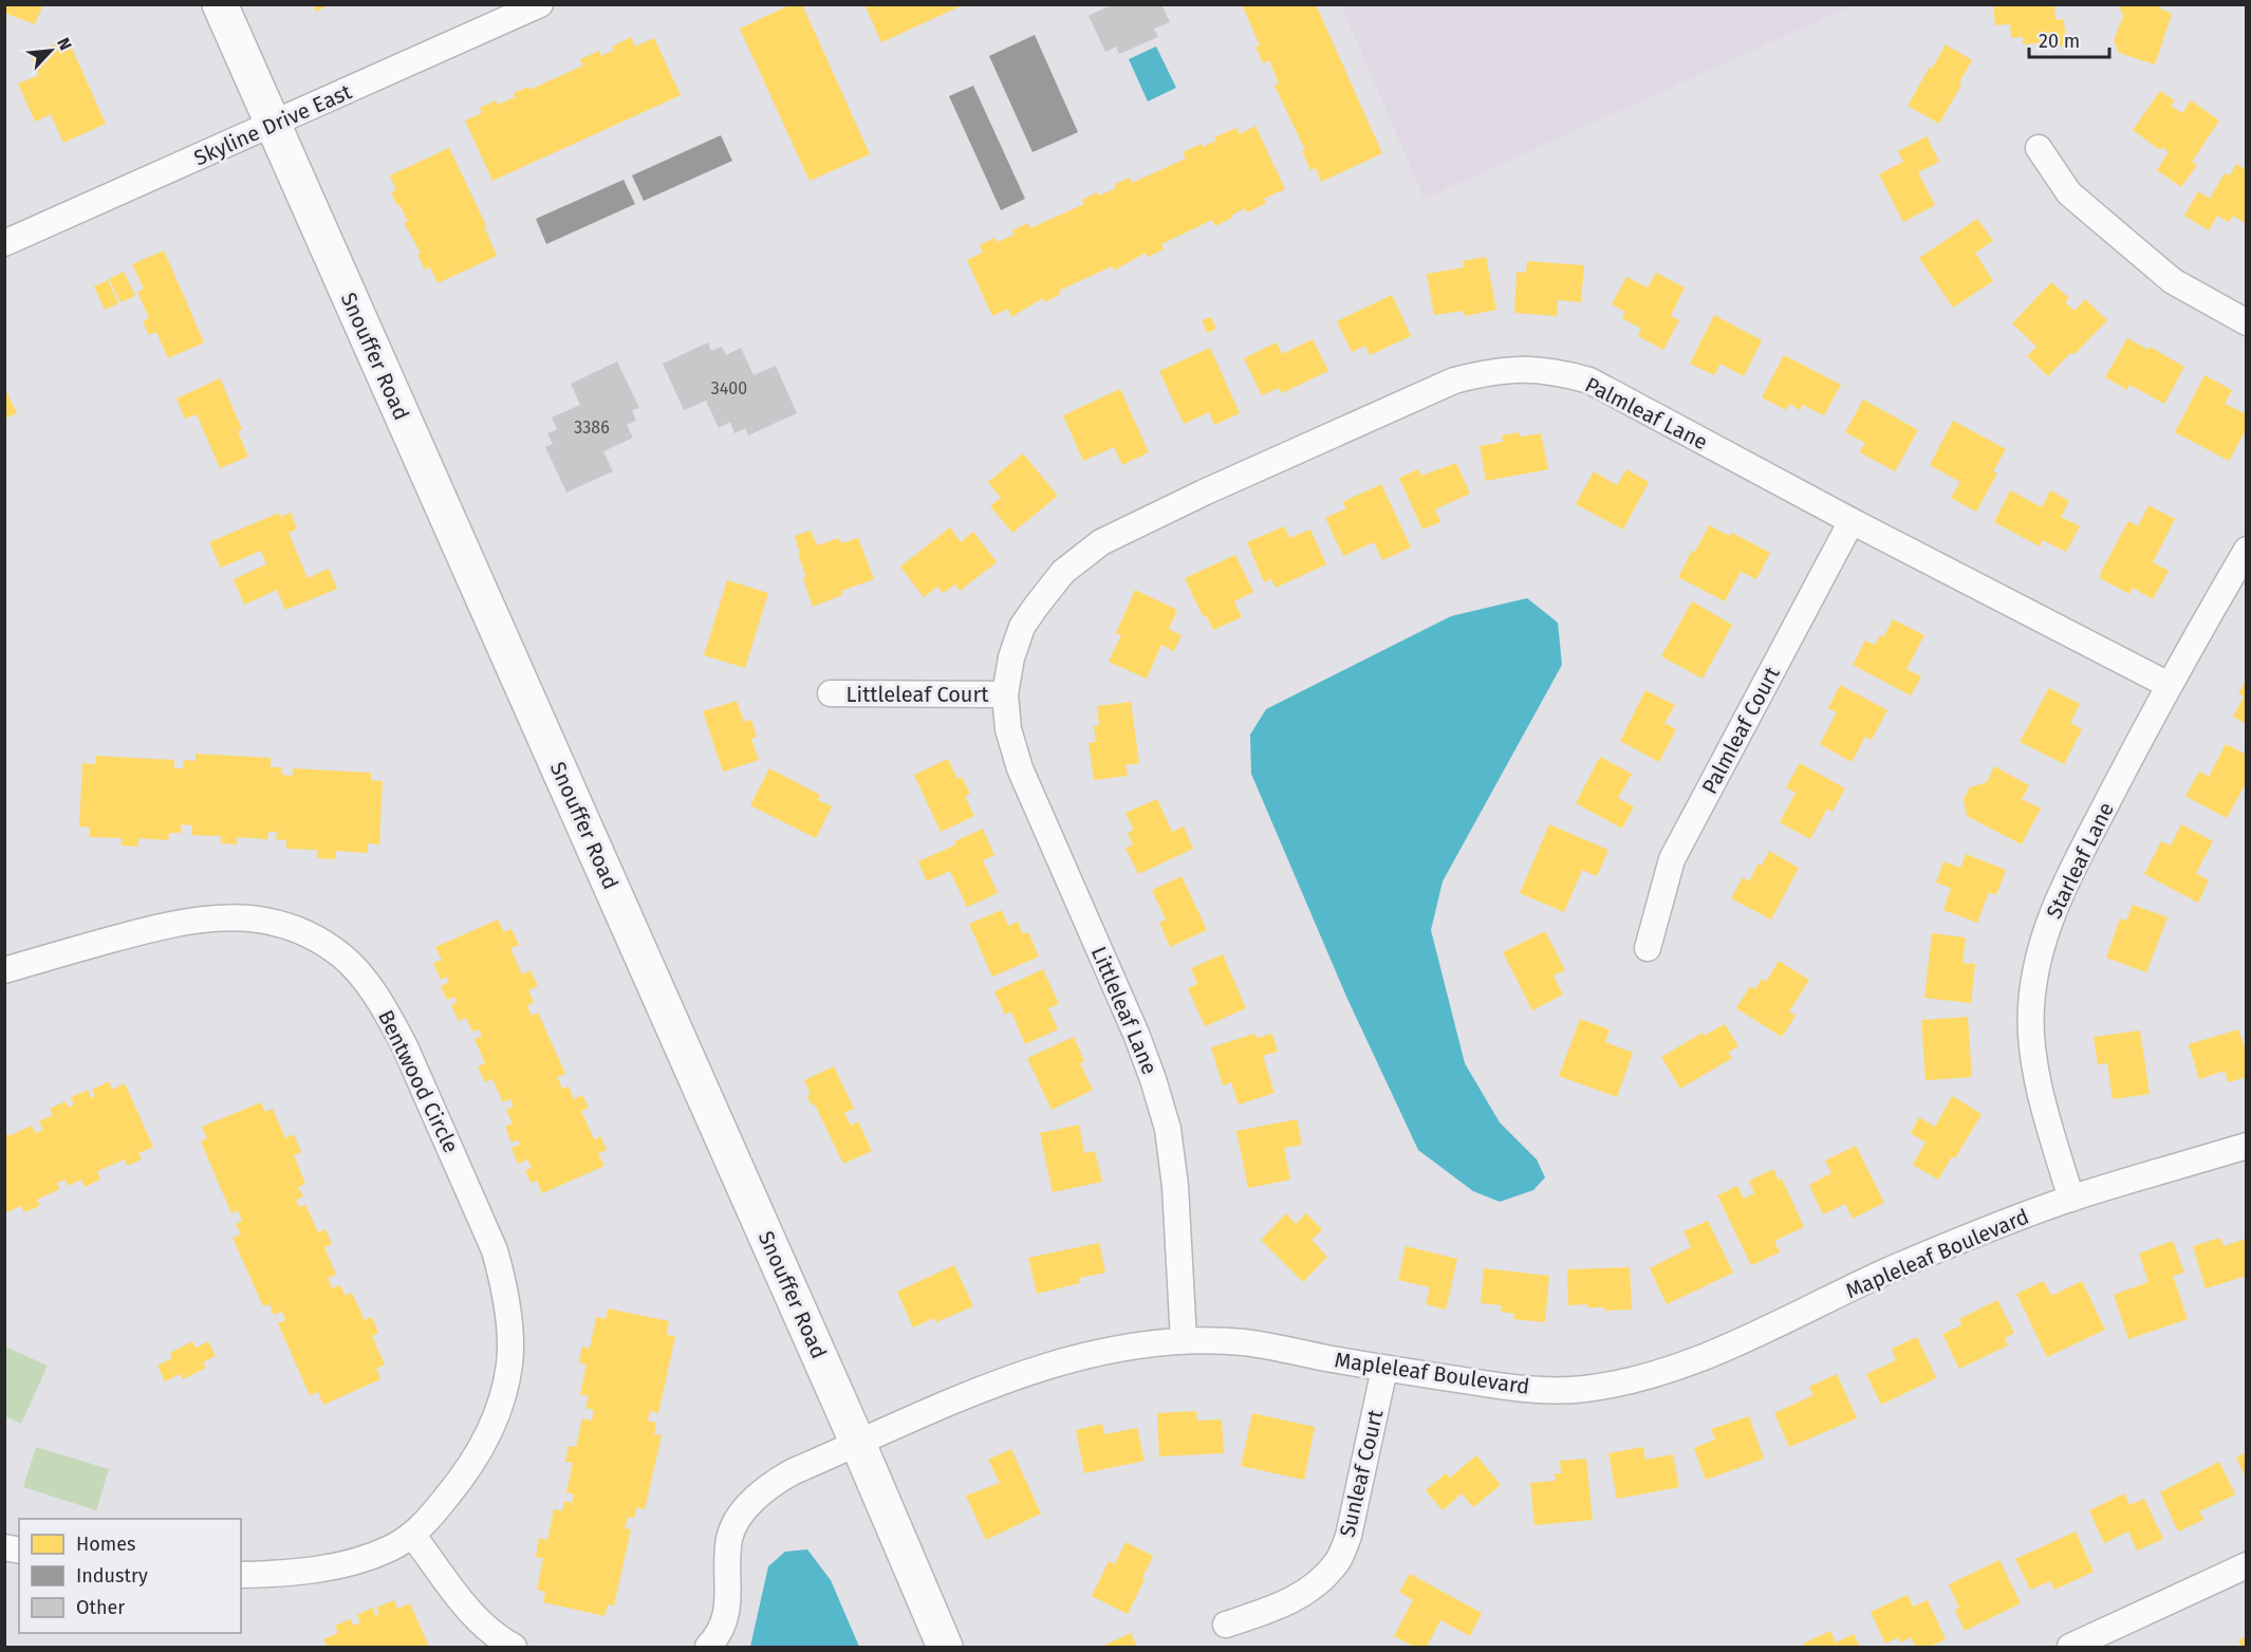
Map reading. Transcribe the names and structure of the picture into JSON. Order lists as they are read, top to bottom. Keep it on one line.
{"streets":{"main road":["Snouffer Road"],"street":["Skyline Drive East","Palmleaf Lane","Littleleaf Court","Palmleaf Court","Starleaf Lane","Littleleaf Lane","Bentwood Circle","Mapleleaf Boulevard","Sunleaf Court"]},"crossings":[["Skyline Drive East","Snouffer Road"],["Snouffer Road","Mapleleaf Boulevard"],["Palmleaf Lane","Littleleaf Court"],["Palmleaf Lane","Palmleaf Court"],["Palmleaf Lane","Starleaf Lane"],["Palmleaf Lane","Littleleaf Lane"],["Littleleaf Court","Littleleaf Lane"],["Starleaf Lane","Mapleleaf Boulevard"],["Littleleaf Lane","Mapleleaf Boulevard"],["Mapleleaf Boulevard","Sunleaf Court"]],"house_numbers":["3400","3386"],"legend":["Homes","Industry","Other"],"scale_bar":"20 m","north":"top right"}
